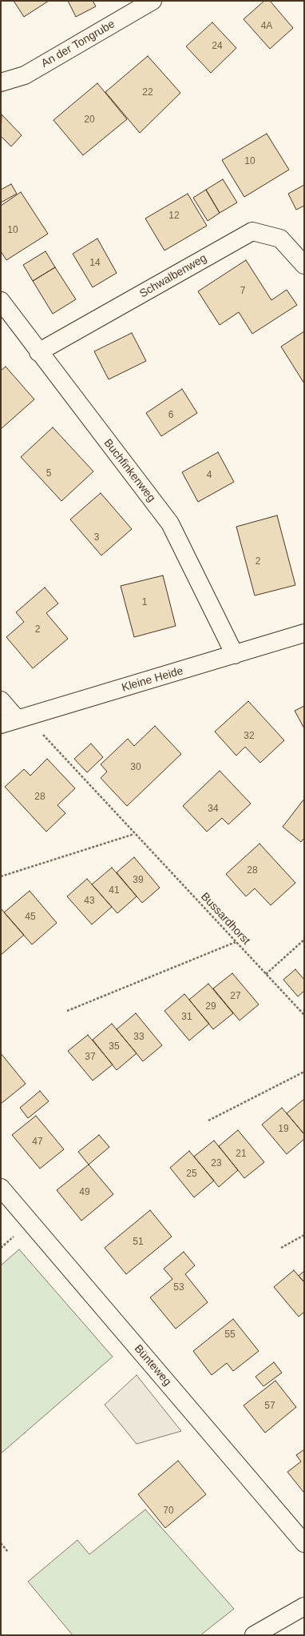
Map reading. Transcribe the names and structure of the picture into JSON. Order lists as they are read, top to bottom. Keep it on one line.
{"streets":{"street":["An der Tongrube","Schwalbenweg","Buchfinkenweg","Kleine Heide","Bünteweg"],"path":["Bussardhorst"]},"crossings":[["Schwalbenweg","Buchfinkenweg"],["Buchfinkenweg","Kleine Heide"],["Kleine Heide","Bussardhorst"]],"house_numbers":["4A","24","22","20","10","12","10","14","7","6","5","4","3","2","1","2","32","30","28","34","28","39","41","43","45","27","29","31","33","35","37","19","47","21","23","25","49","51","53","55","57","70"]}
